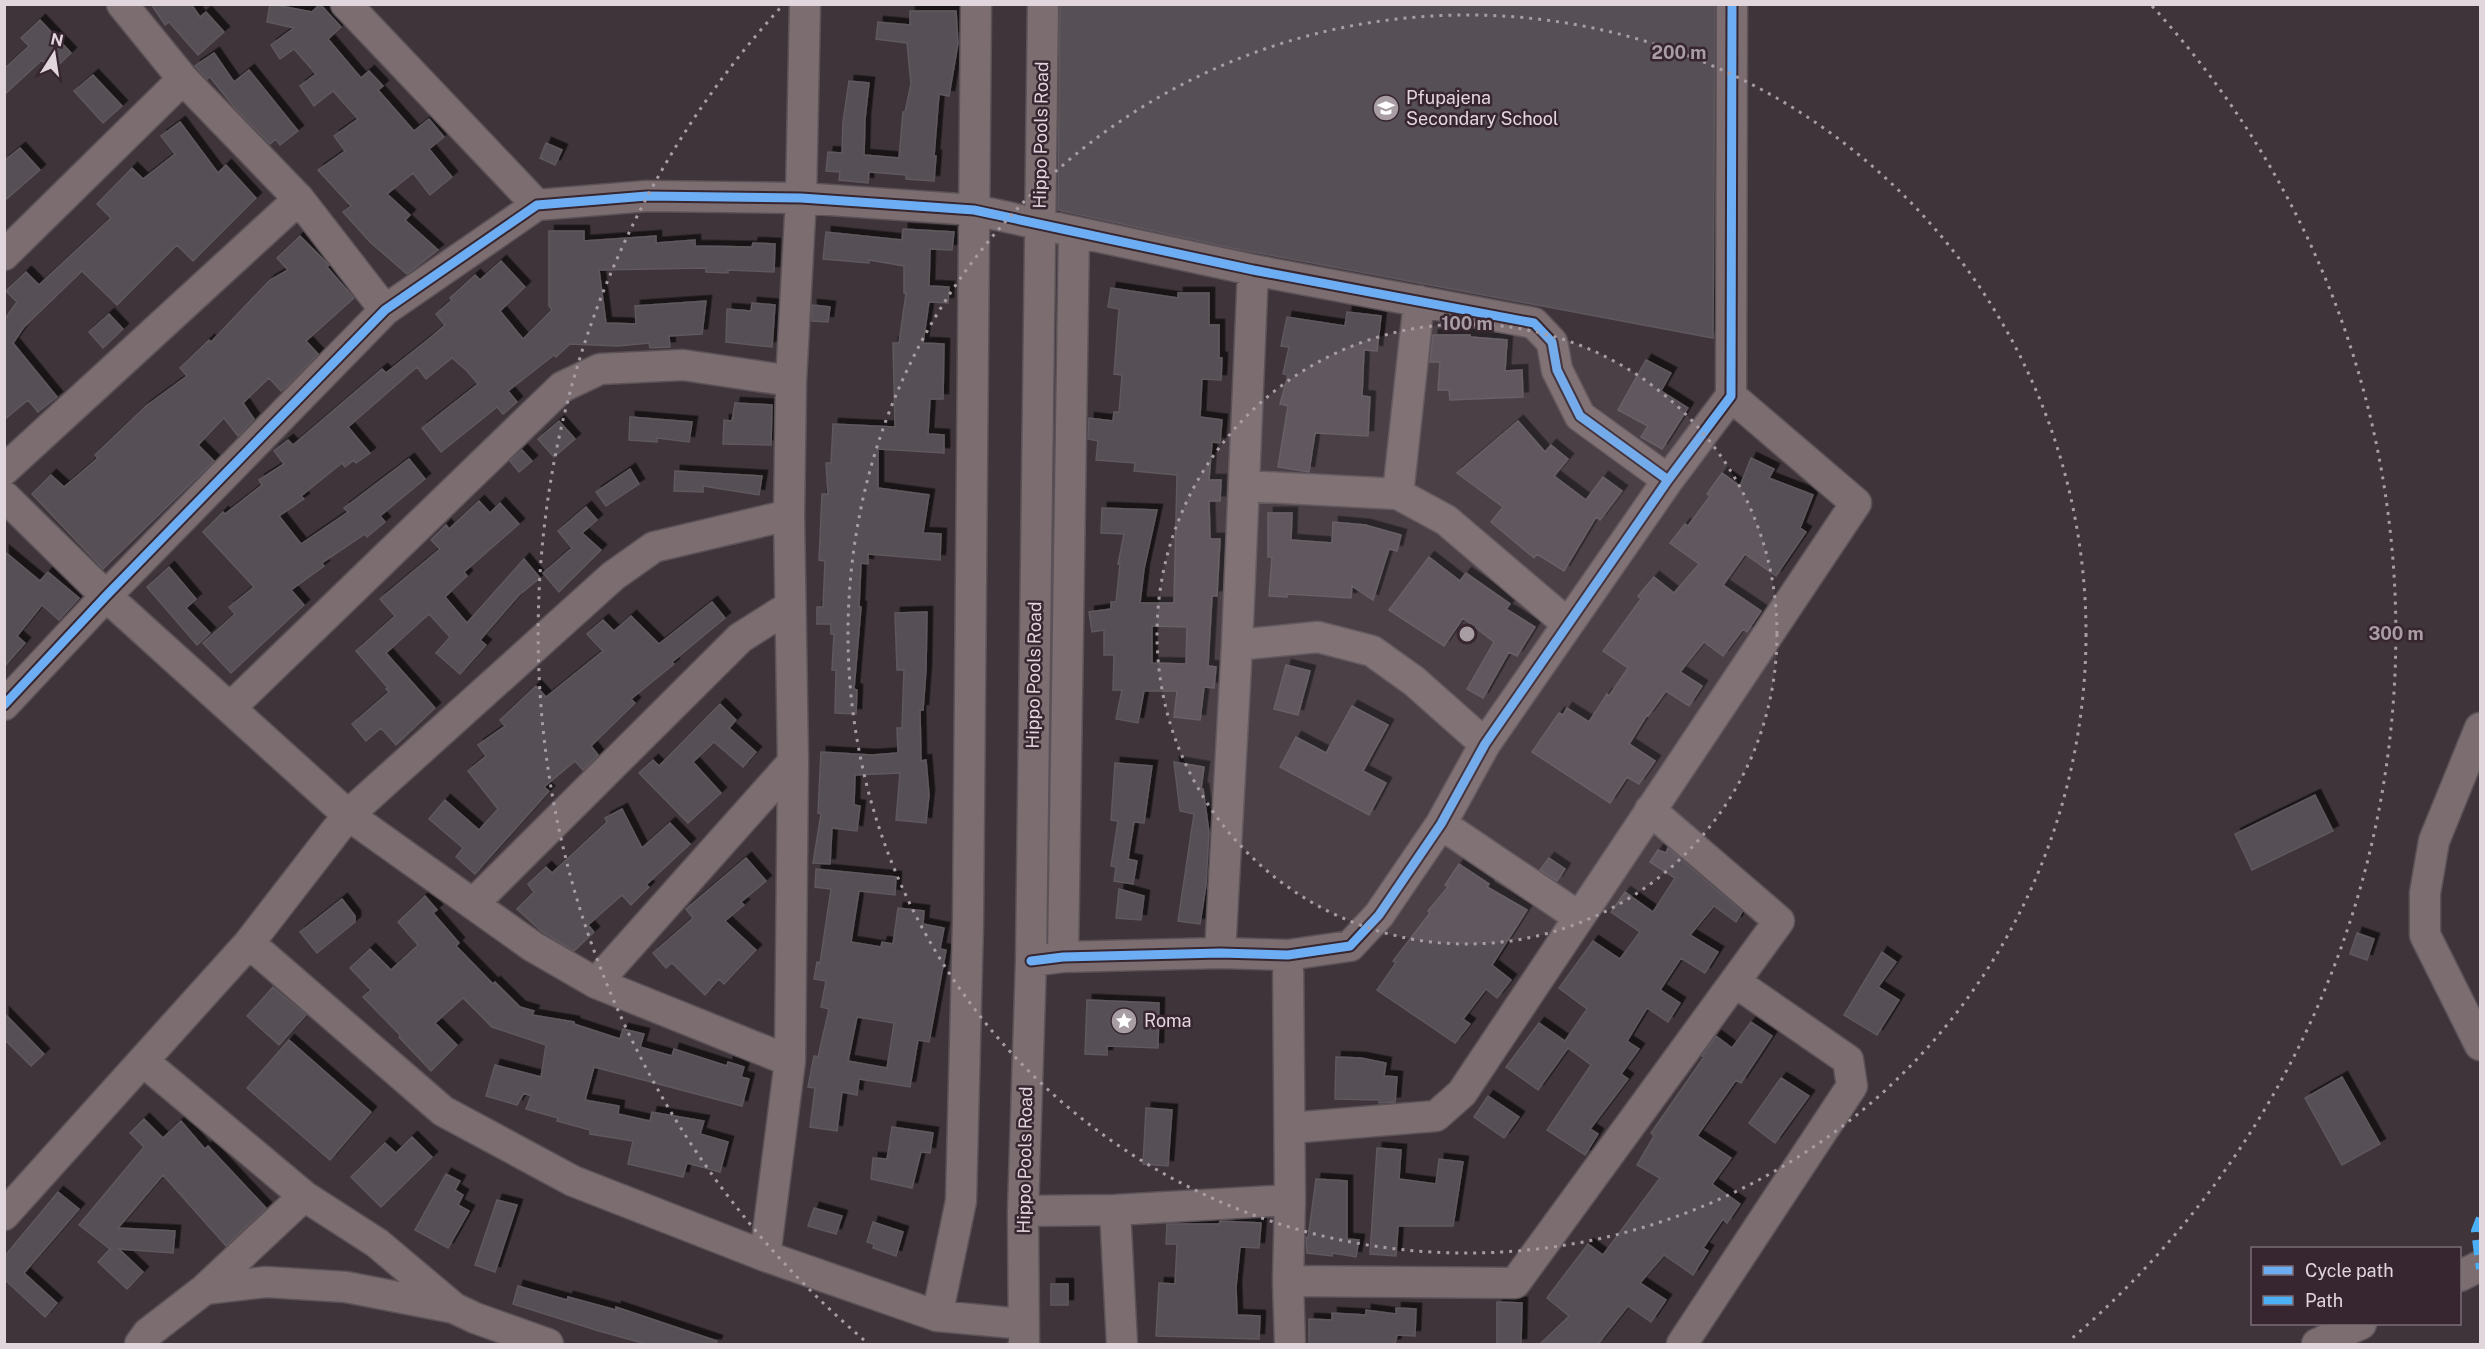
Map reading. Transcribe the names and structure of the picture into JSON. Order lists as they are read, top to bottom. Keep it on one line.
{"streets":{"street":["Hippo Pools Road"]},"places":{"school or university":["Pfupajena Secondary School"],"place":["Roma"]},"legend":["Cycle path","Path"],"north":"top","rings":["200 m","100 m","300 m"]}
